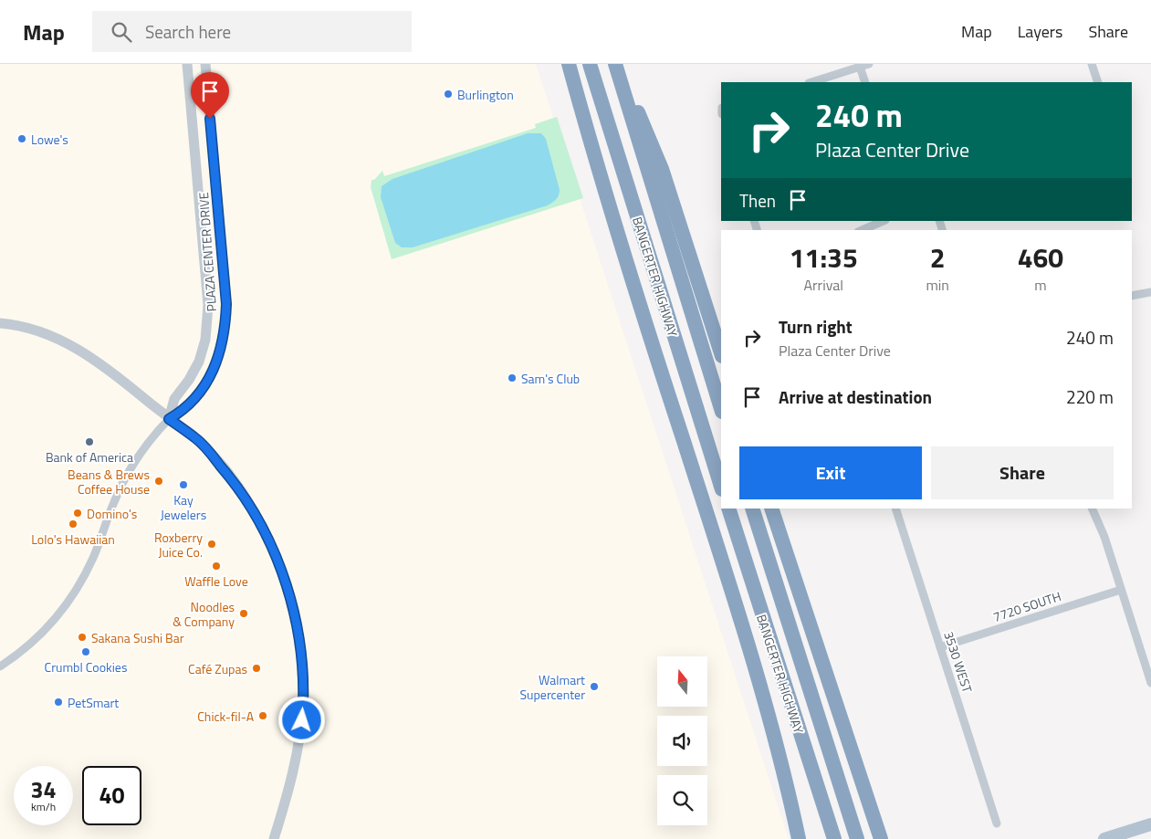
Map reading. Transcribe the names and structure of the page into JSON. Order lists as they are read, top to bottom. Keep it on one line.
{"streets":{"highway":["BANGERTER HIGHWAY"],"street":["PLAZA CENTER DRIVE","7720 SOUTH","3530 WEST"]},"crossings":[["7720 SOUTH","3530 WEST"]],"places":["Burlington","Lowe's","Sam's Club","Bank of America","Beans & Brews Coffee House","Kay Jewelers","Domino's","Lolo's Hawaiian","Roxberry Juice Co.","Waffle Love","Noodles & Company","Sakana Sushi Bar","Crumbl Cookies","Café Zupas","Walmart Supercenter","PetSmart","Chick-fil-A"],"north":"top","page":{"header":"Map","search":"Search here","nav":["Map","Layers","Share"],"turn":["240 m","Plaza Center Drive"],"then":"Then","eta":["11:35","Arrival","2","min","460","m"],"list":[{"name":"Turn right","note":"Plaza Center Drive","value":"240 m"},{"name":"Arrive at destination","value":"220 m"}],"buttons":["Exit","Share"],"speed":"34 km/h","limit":"40"}}
